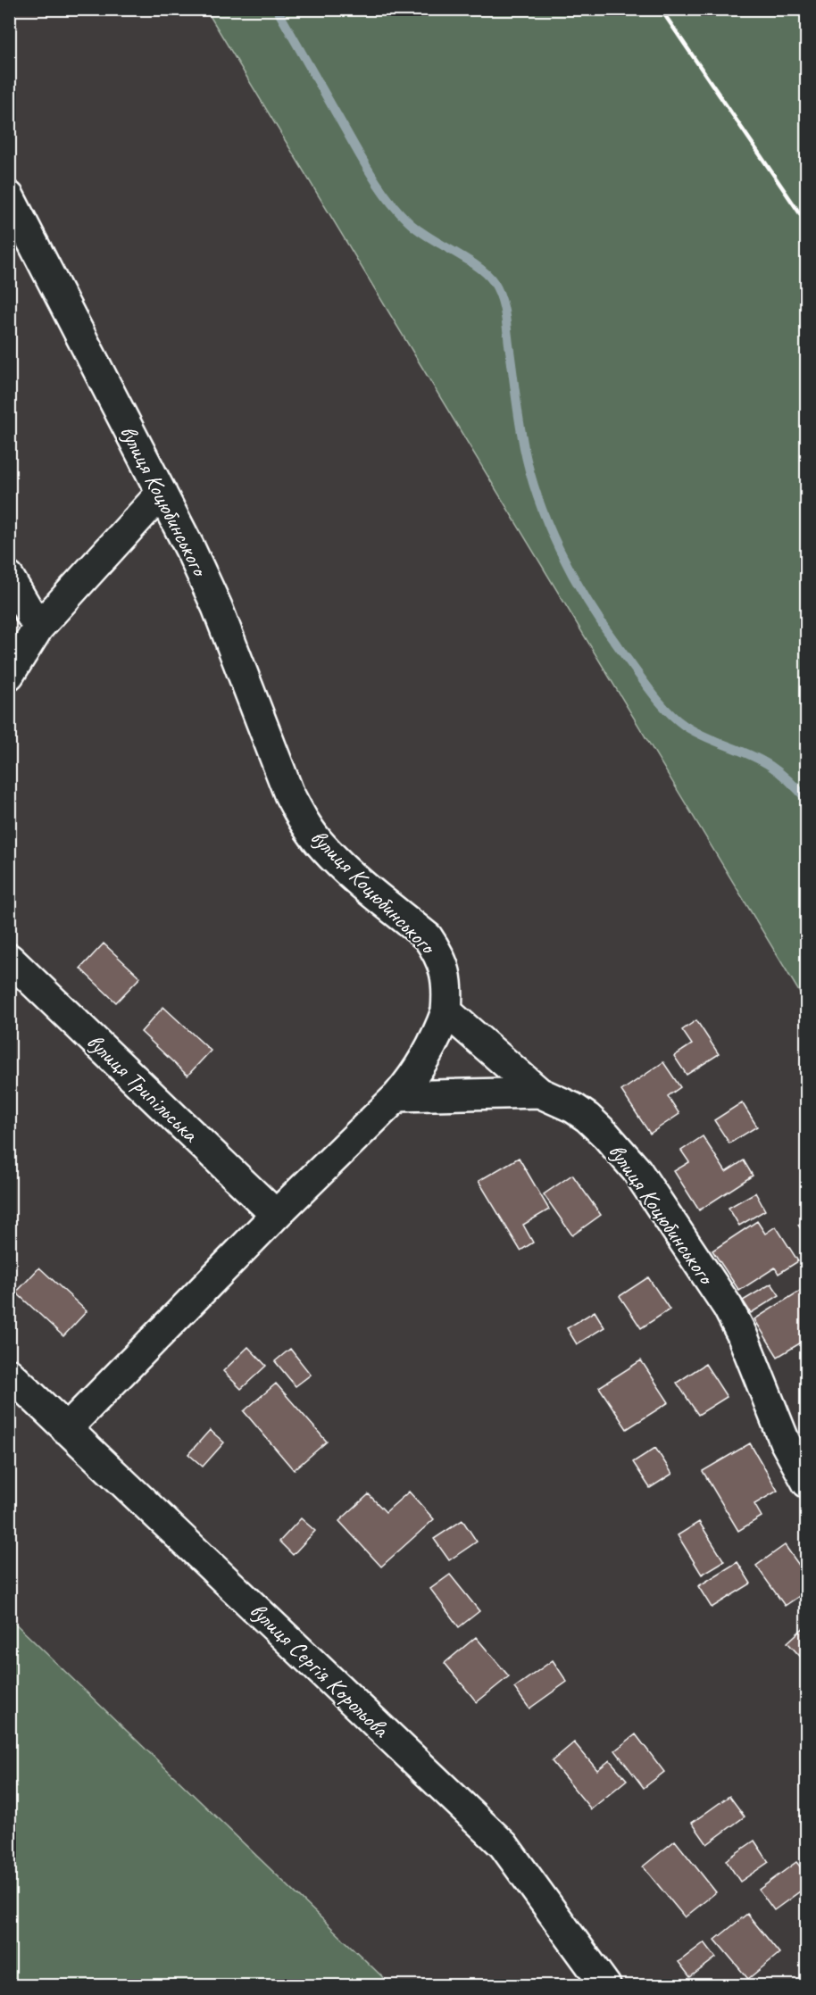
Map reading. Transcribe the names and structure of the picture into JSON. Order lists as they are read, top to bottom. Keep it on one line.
{"streets":{"street":["вулиця Коцюбинського","вулиця Трипільська","вулиця Сергія Корольова"]}}
